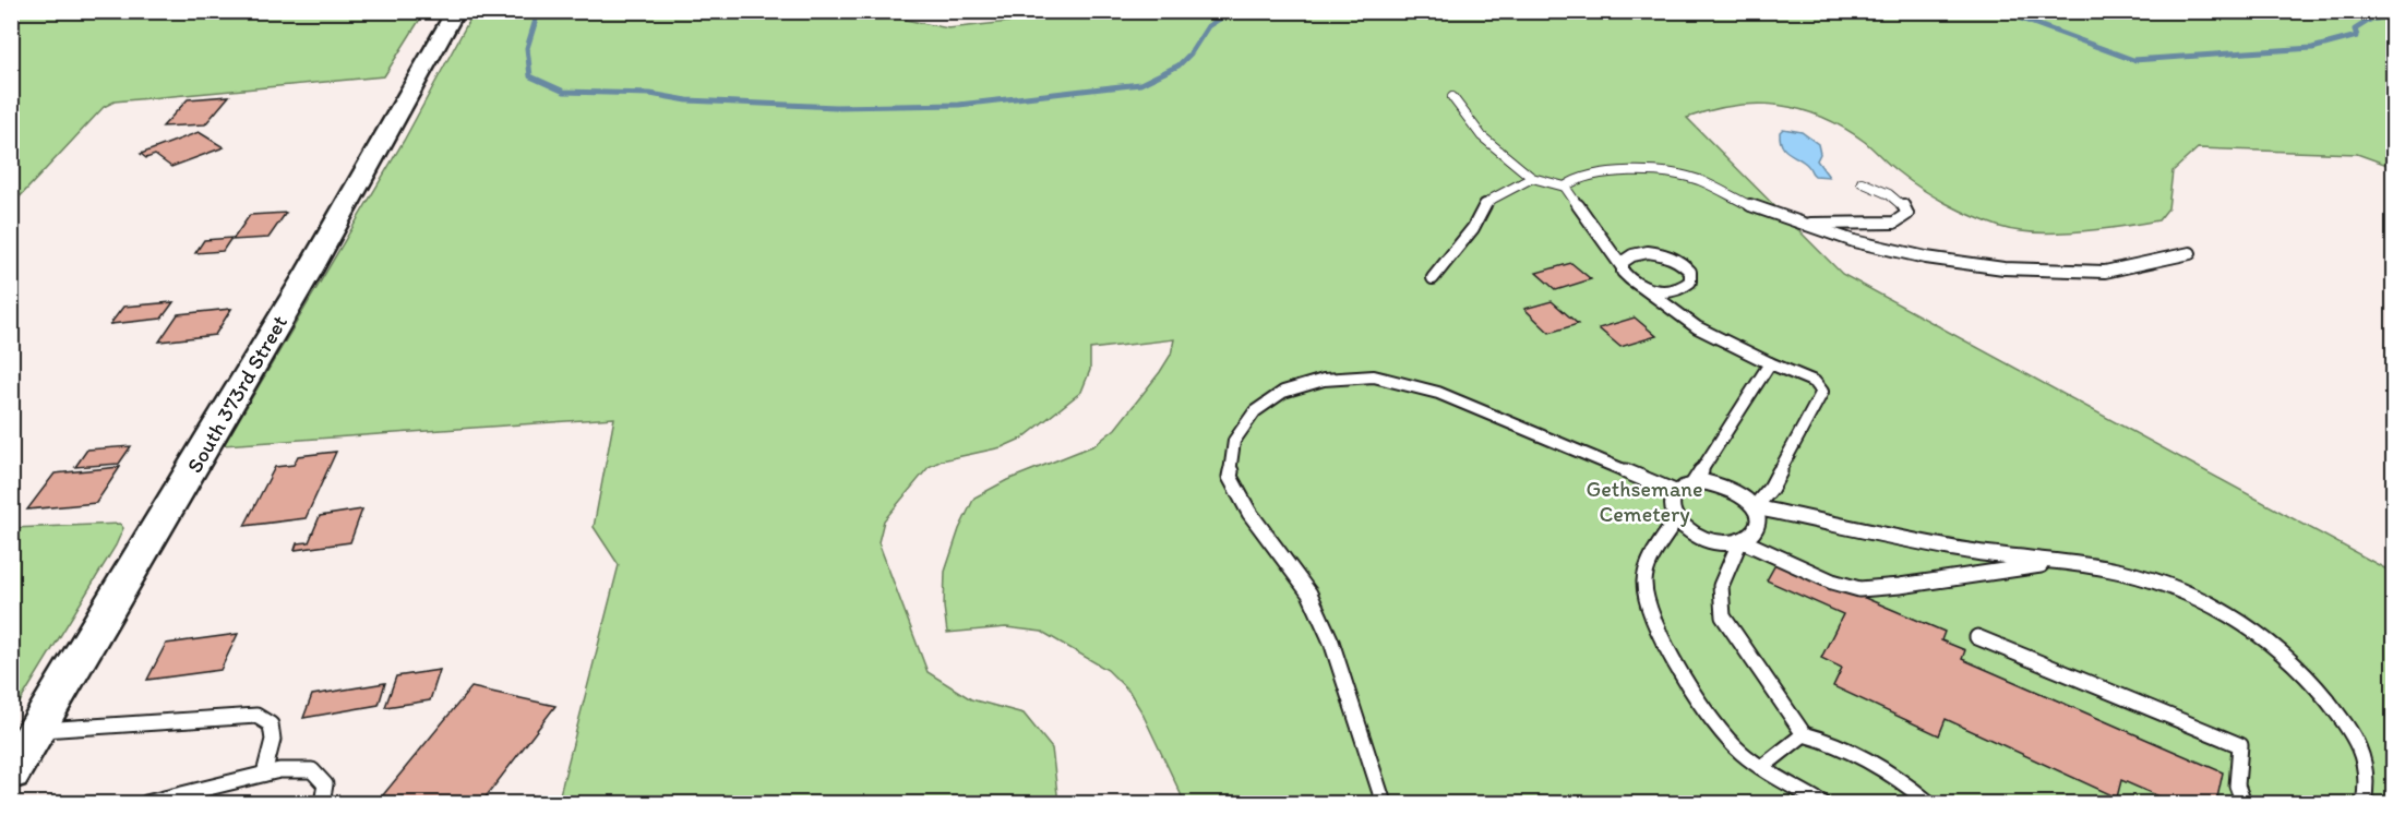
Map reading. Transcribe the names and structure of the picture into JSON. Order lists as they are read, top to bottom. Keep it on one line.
{"streets":{"street":["South 373rd Street"]},"parks":["Gethsemane Cemetery"]}
